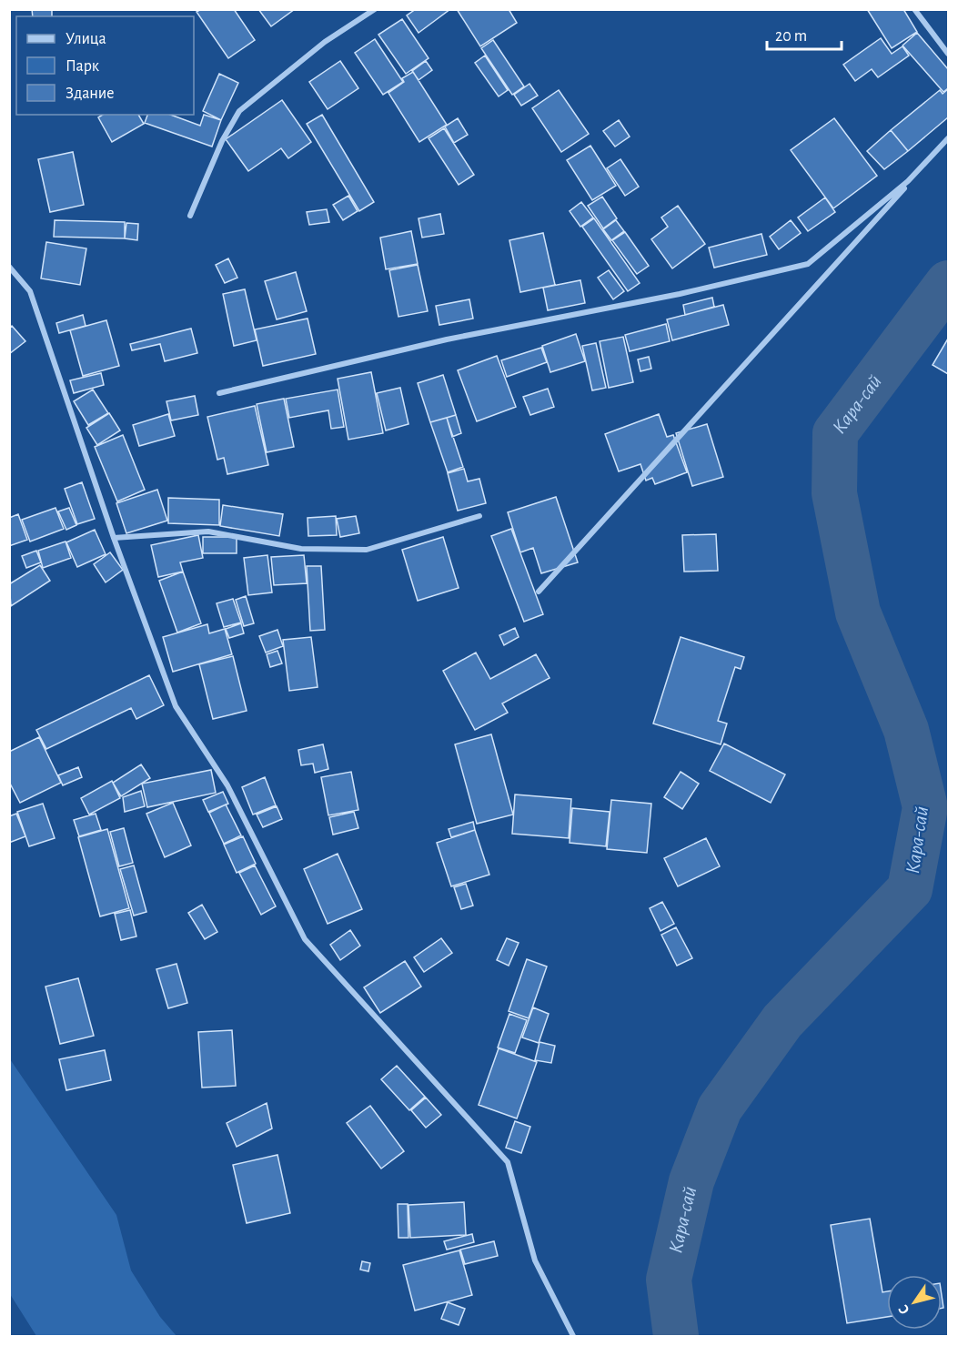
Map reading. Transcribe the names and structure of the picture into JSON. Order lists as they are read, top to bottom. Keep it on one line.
{"water":["Кара-сай"],"legend":["Улица","Парк","Здание"],"scale_bar":"20 m","north":"bottom left"}
